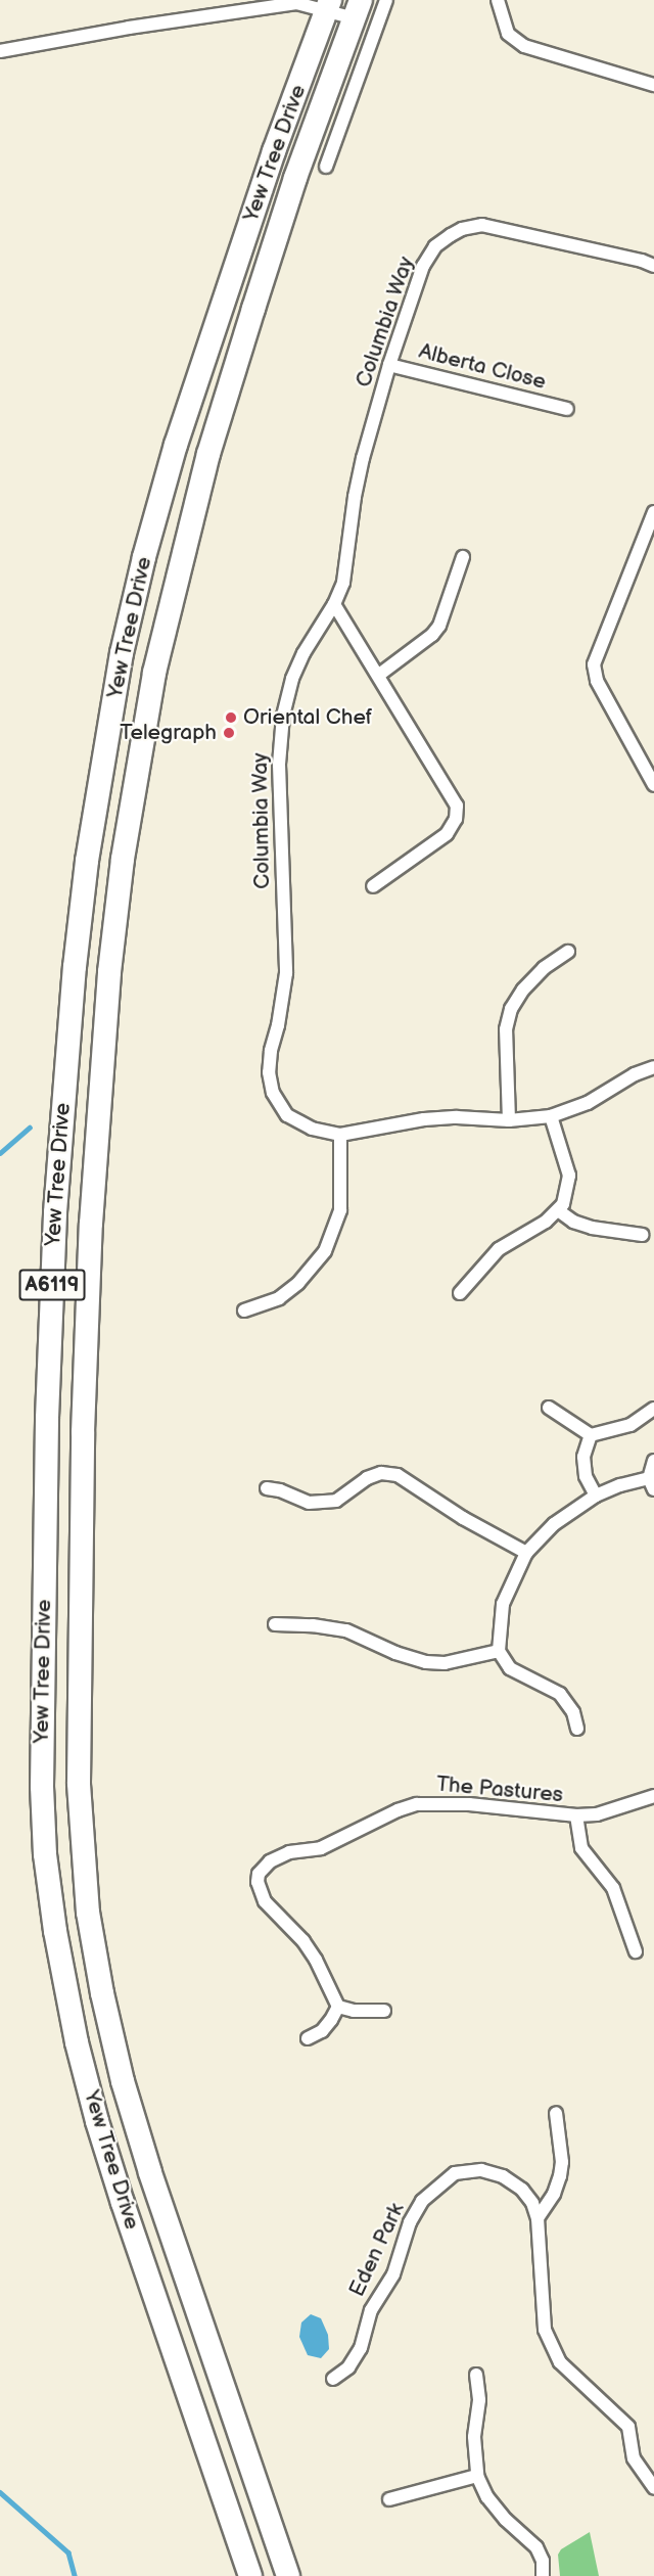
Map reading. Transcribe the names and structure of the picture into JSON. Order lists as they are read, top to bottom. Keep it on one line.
{"streets":{"highway":["Yew Tree Drive","A6119"],"street":["Columbia Way","Alberta Close","The Pastures","Eden Park"]},"crossings":[["Columbia Way","Alberta Close"]],"places":["Oriental Chef","Telegraph"]}
